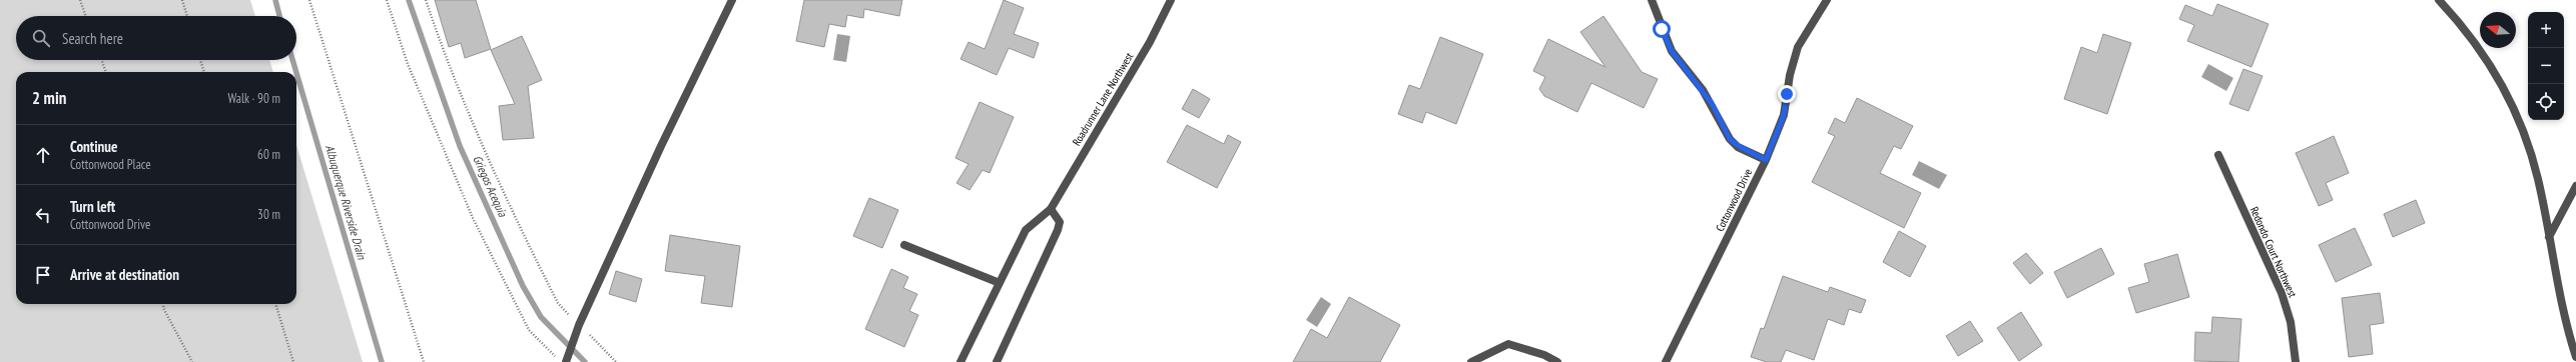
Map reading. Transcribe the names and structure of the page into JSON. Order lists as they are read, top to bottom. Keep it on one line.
{"streets":{"street":["Roadrunner Lane Northwest","Cottonwood Drive","Redondo Court Northwest"]},"water":["Griegos Acequia","Albuquerque Riverside Drain"],"north":"left","page":{"map_buttons":["+","−"],"search":"Search here","heading":["2 min","Walk · 90 m"],"list":[["Continue","Cottonwood Place","60 m"],["Turn left","Cottonwood Drive","30 m"],"Arrive at destination"]}}
